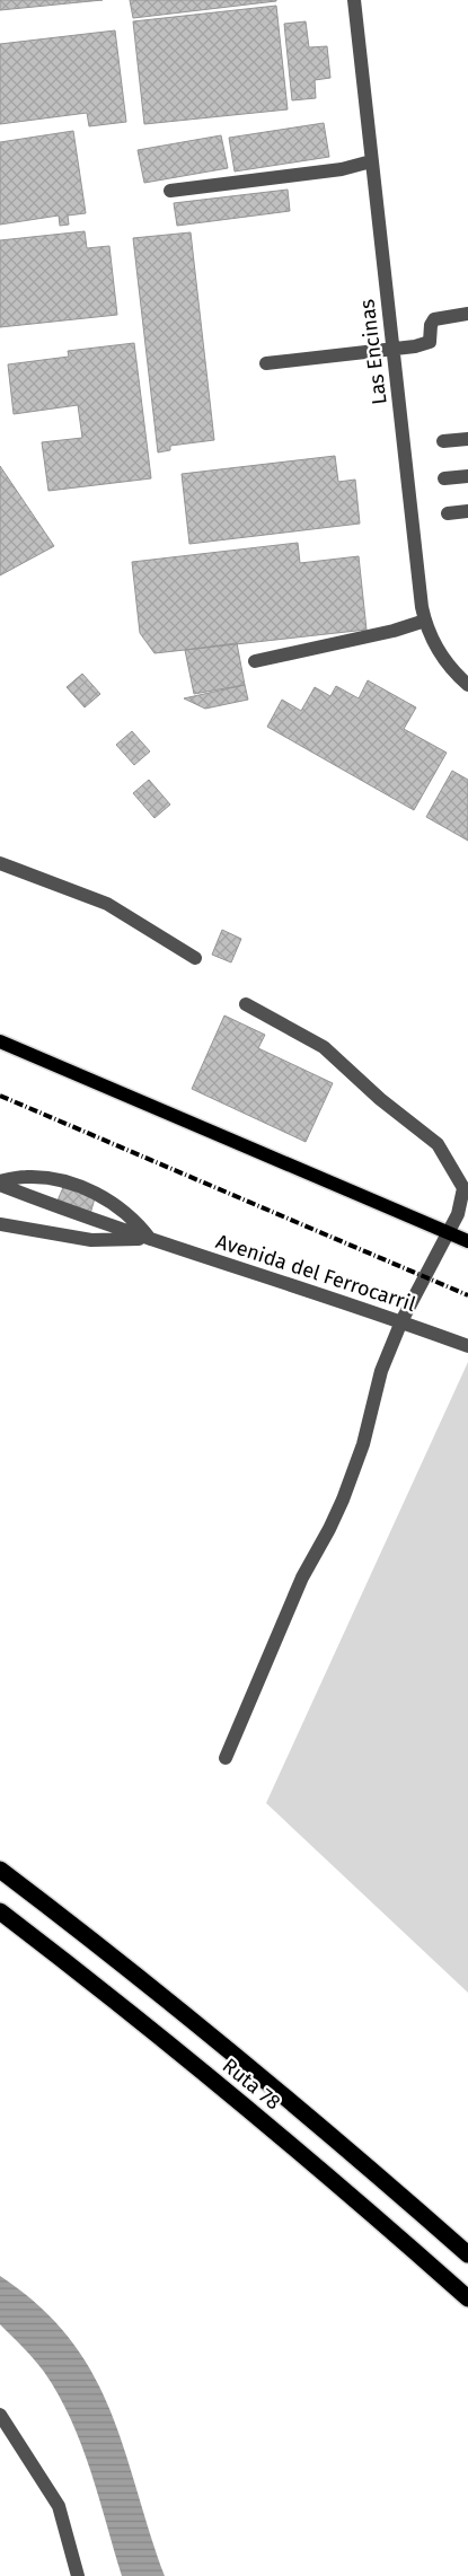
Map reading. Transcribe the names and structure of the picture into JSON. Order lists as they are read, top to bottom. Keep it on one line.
{"streets":{"highway":["Ruta 78"],"street":["Las Encinas","Avenida del Ferrocarril"]}}
